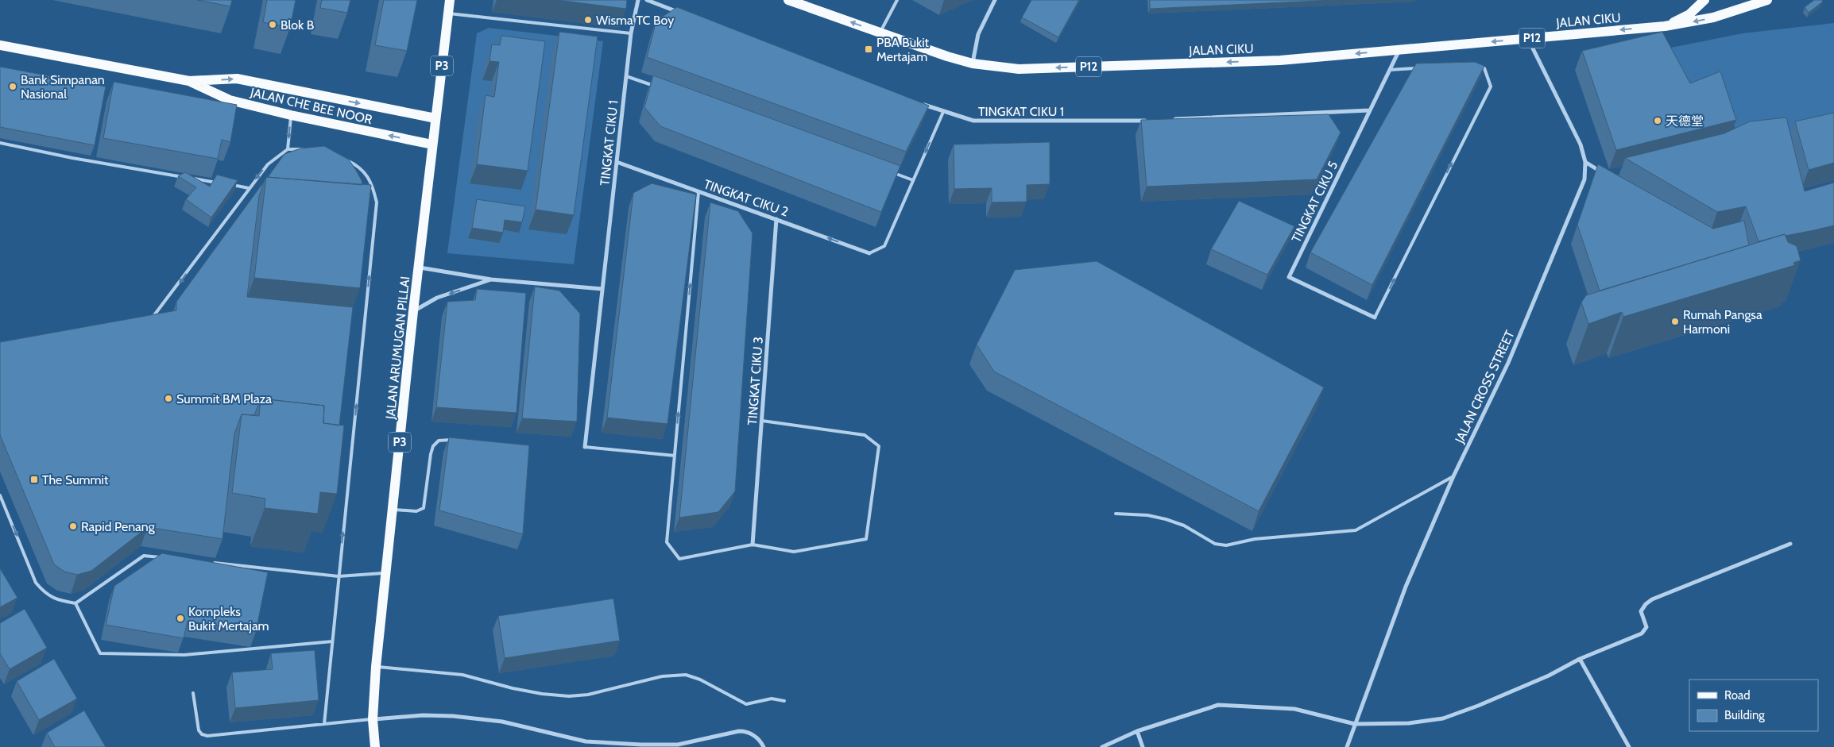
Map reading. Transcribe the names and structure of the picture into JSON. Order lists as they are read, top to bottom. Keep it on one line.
{"streets":{"main road":["JALAN CIKU","P12","P3","JALAN CHE BEE NOOR","JALAN ARUMUGAN PILLAI"],"street":["TINGKAT CIKU 1","TINGKAT CIKU 2","TINGKAT CIKU 5","TINGKAT CIKU 3","JALAN CROSS STREET"]},"crossings":[["JALAN CIKU","P12"],["JALAN CIKU","TINGKAT CIKU 5"],["JALAN CIKU","JALAN CROSS STREET"],["JALAN CHE BEE NOOR","JALAN ARUMUGAN PILLAI"],["TINGKAT CIKU 1","TINGKAT CIKU 2"],["TINGKAT CIKU 2","TINGKAT CIKU 3"]],"one_way":["JALAN CIKU","TINGKAT CIKU 2"],"places":{"other":["Wisma TC Boy","Blok B","Bank Simpanan Nasional","天德堂","Rumah Pangsa Harmoni","Summit BM Plaza","Rapid Penang","Kompleks Bukit Mertajam"],"transit":["PBA Bukit Mertajam","The Summit"]},"legend":["Road","Building"]}
